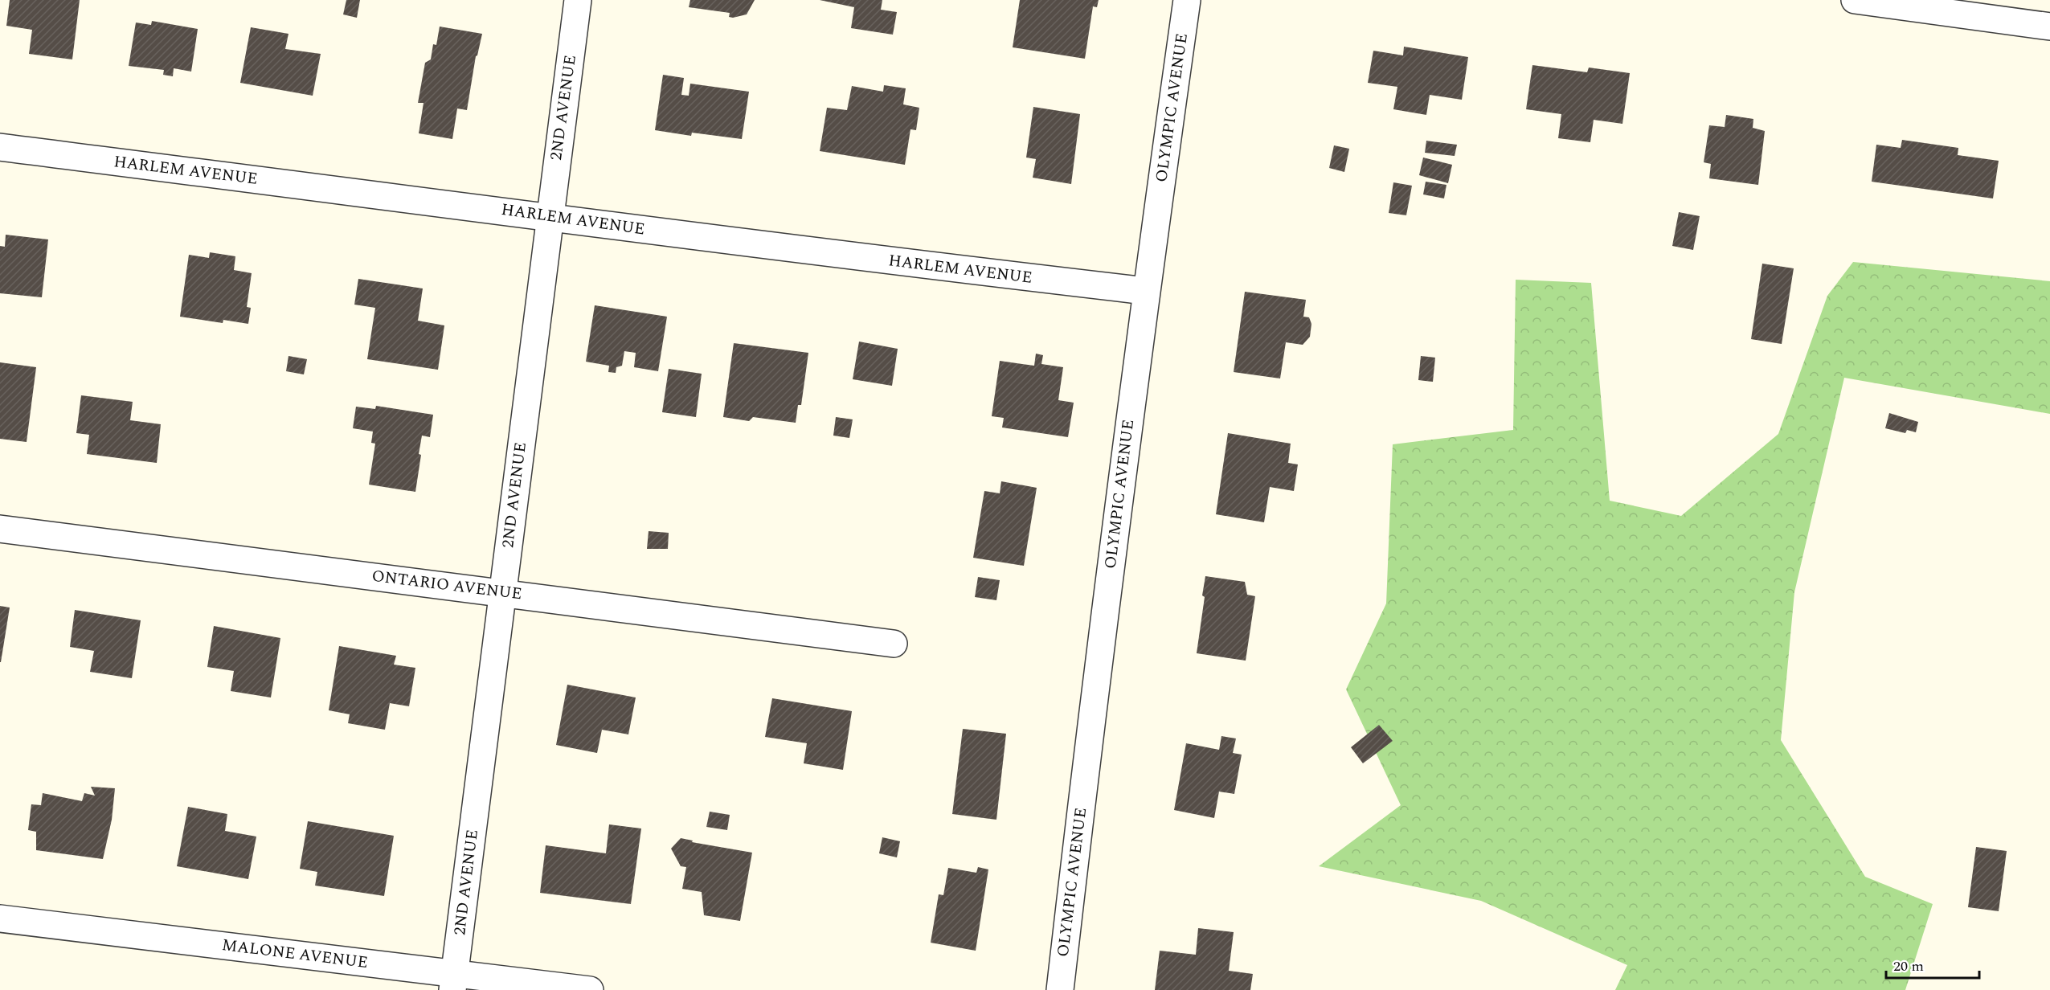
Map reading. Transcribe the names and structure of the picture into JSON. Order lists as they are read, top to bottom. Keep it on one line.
{"streets":{"street":["2ND AVENUE","OLYMPIC AVENUE","HARLEM AVENUE","ONTARIO AVENUE","MALONE AVENUE"]},"crossings":[["2ND AVENUE","HARLEM AVENUE"],["2ND AVENUE","ONTARIO AVENUE"],["2ND AVENUE","MALONE AVENUE"],["OLYMPIC AVENUE","HARLEM AVENUE"]],"scale_bar":"20 m"}
